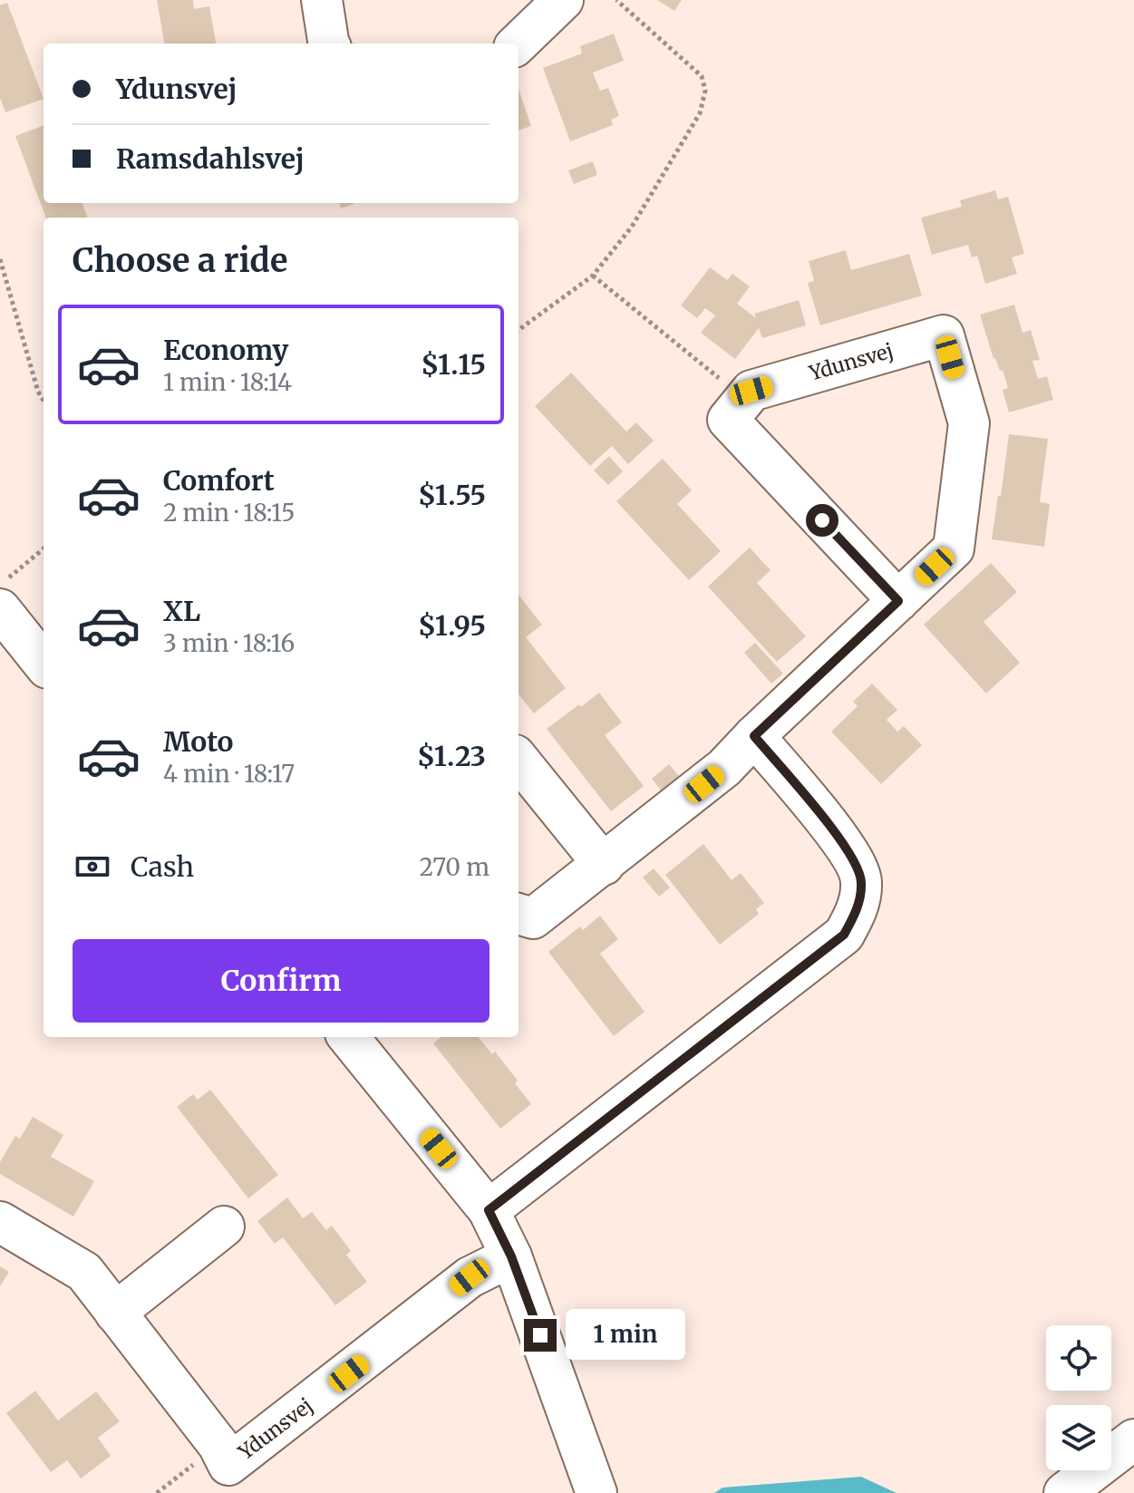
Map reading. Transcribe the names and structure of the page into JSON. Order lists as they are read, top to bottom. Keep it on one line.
{"streets":{"street":["Ydunsvej"]},"page":{"banner":["Ydunsvej","Ramsdahlsvej"],"heading":"Choose a ride","list":[{"name":"Economy","note":"1 min · 18:14","value":"$1.15"},{"name":"Comfort","note":"2 min · 18:15","value":"$1.55"},{"name":"XL","note":"3 min · 18:16","value":"$1.95"},{"name":"Moto","note":"4 min · 18:17","value":"$1.23"}],"pay":["Cash","270 m"],"buttons":"Confirm","bubble":"1 min"}}
